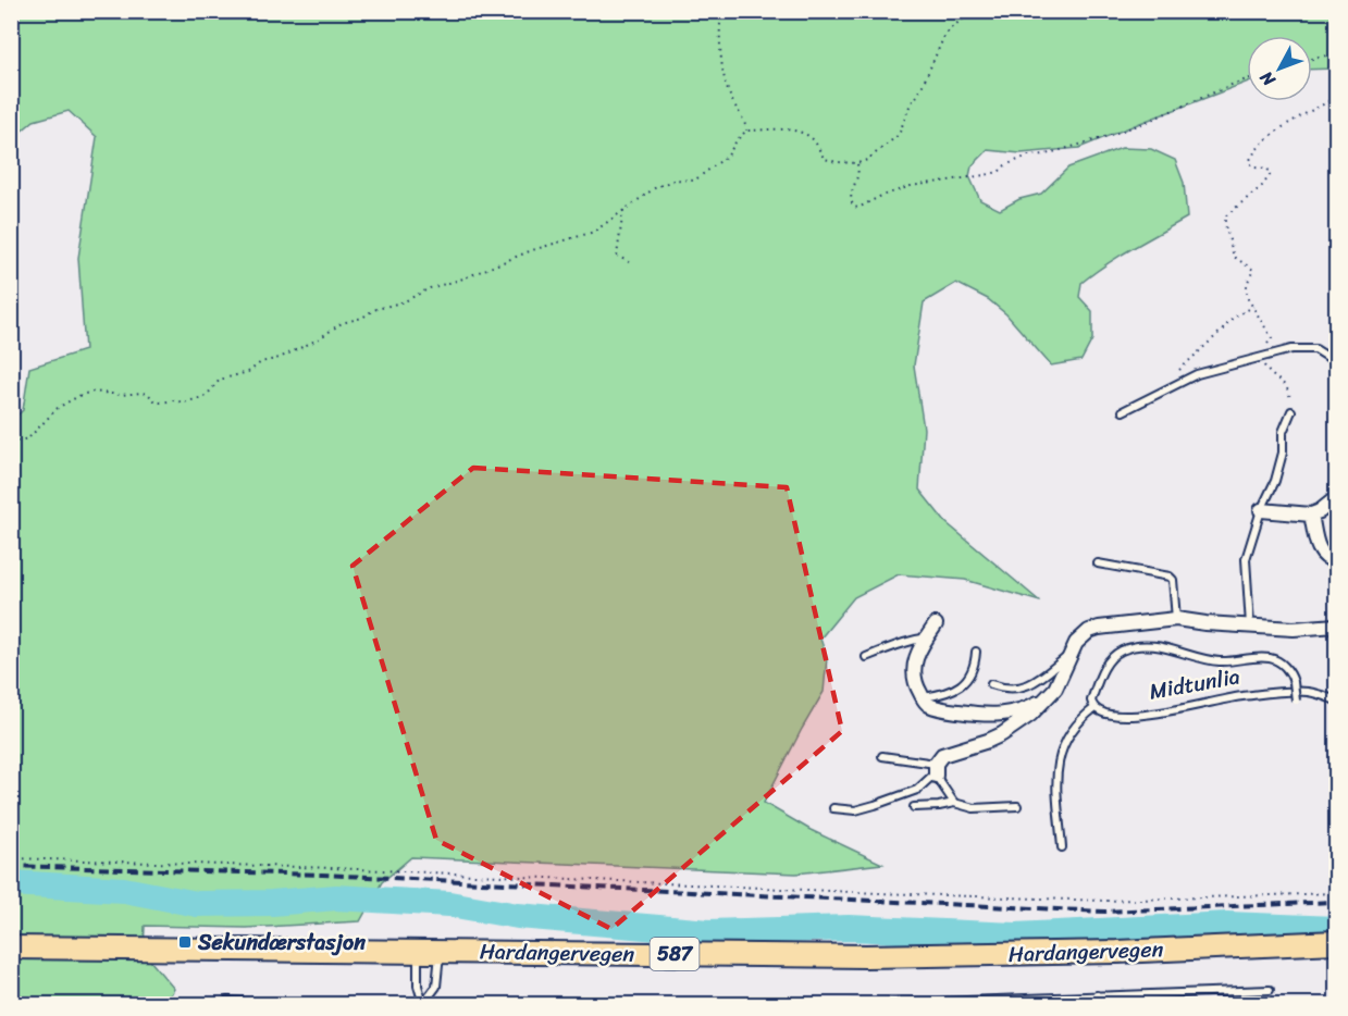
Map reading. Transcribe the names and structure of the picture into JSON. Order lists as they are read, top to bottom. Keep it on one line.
{"streets":{"main road":["Hardangervegen","587"],"lane":["Midtunlia"]},"places":{"transit":["Sekundærstasjon"]},"north":"bottom left"}
